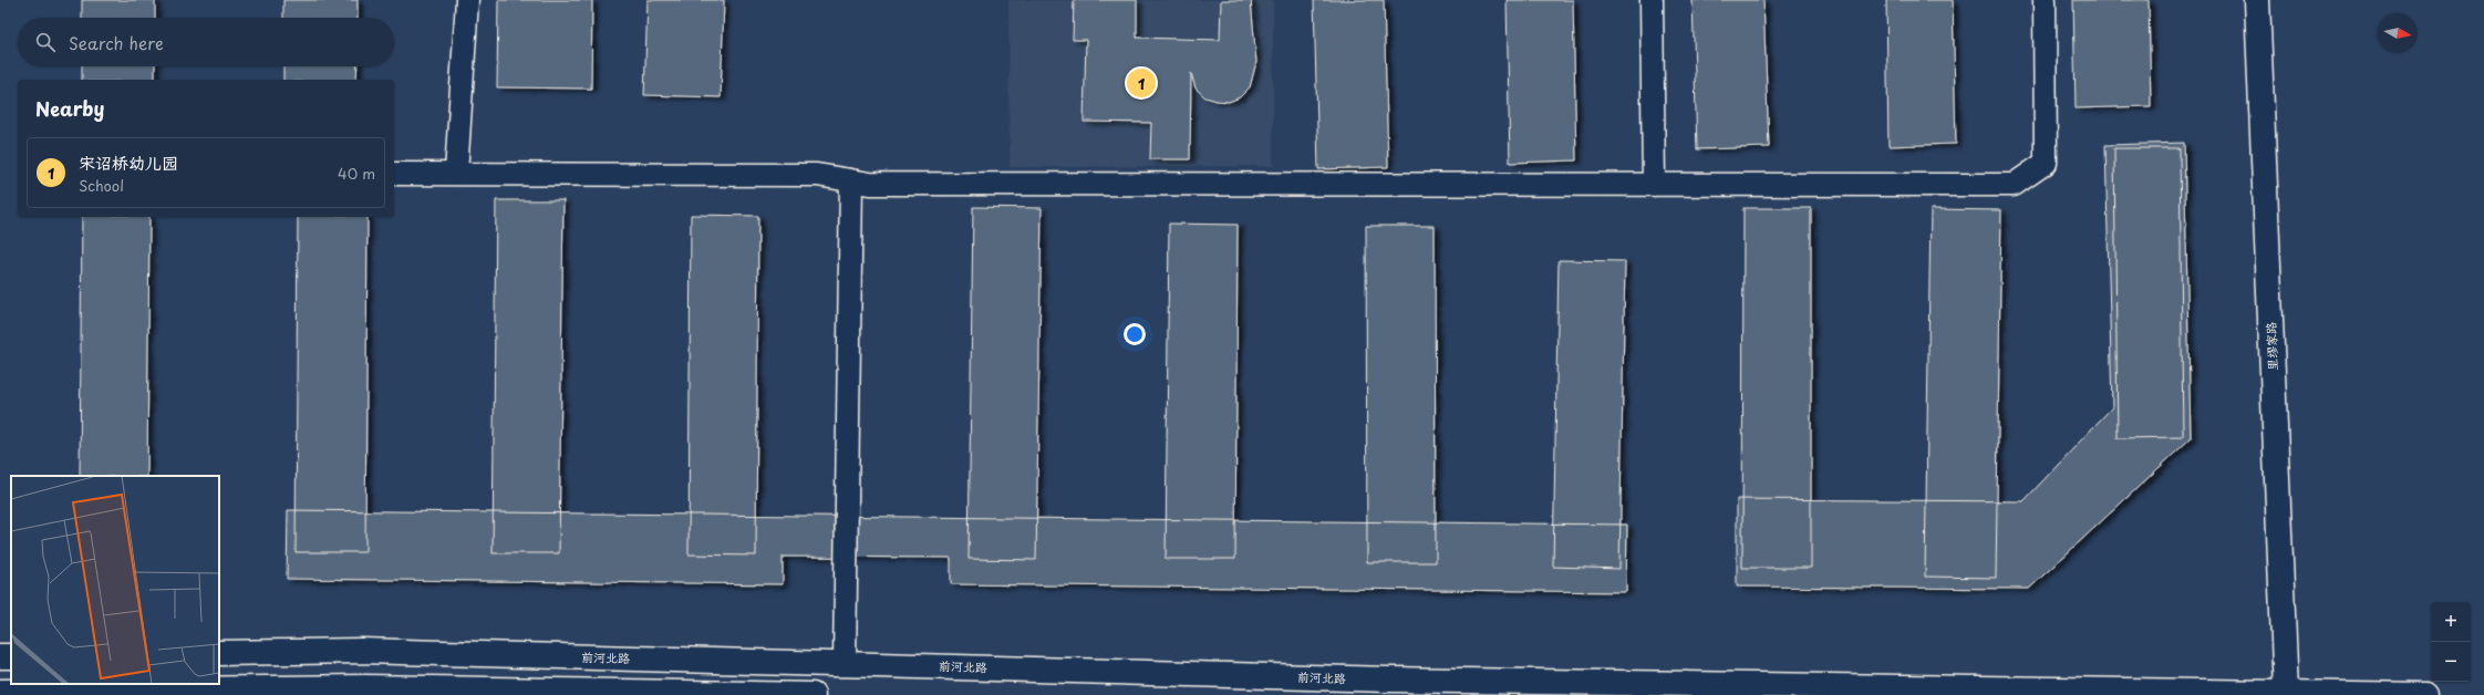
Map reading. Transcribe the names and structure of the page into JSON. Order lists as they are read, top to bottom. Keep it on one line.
{"streets":{"main road":["里缪家路","前河北路"]},"crossings":[["里缪家路","前河北路"]],"north":"right","page":{"search":"Search here","pins":"1","heading":"Nearby","list":[{"mark":"1","name":"宋诏桥幼儿园","note":"School","value":"40 m"}],"map_buttons":["+","−"]}}
